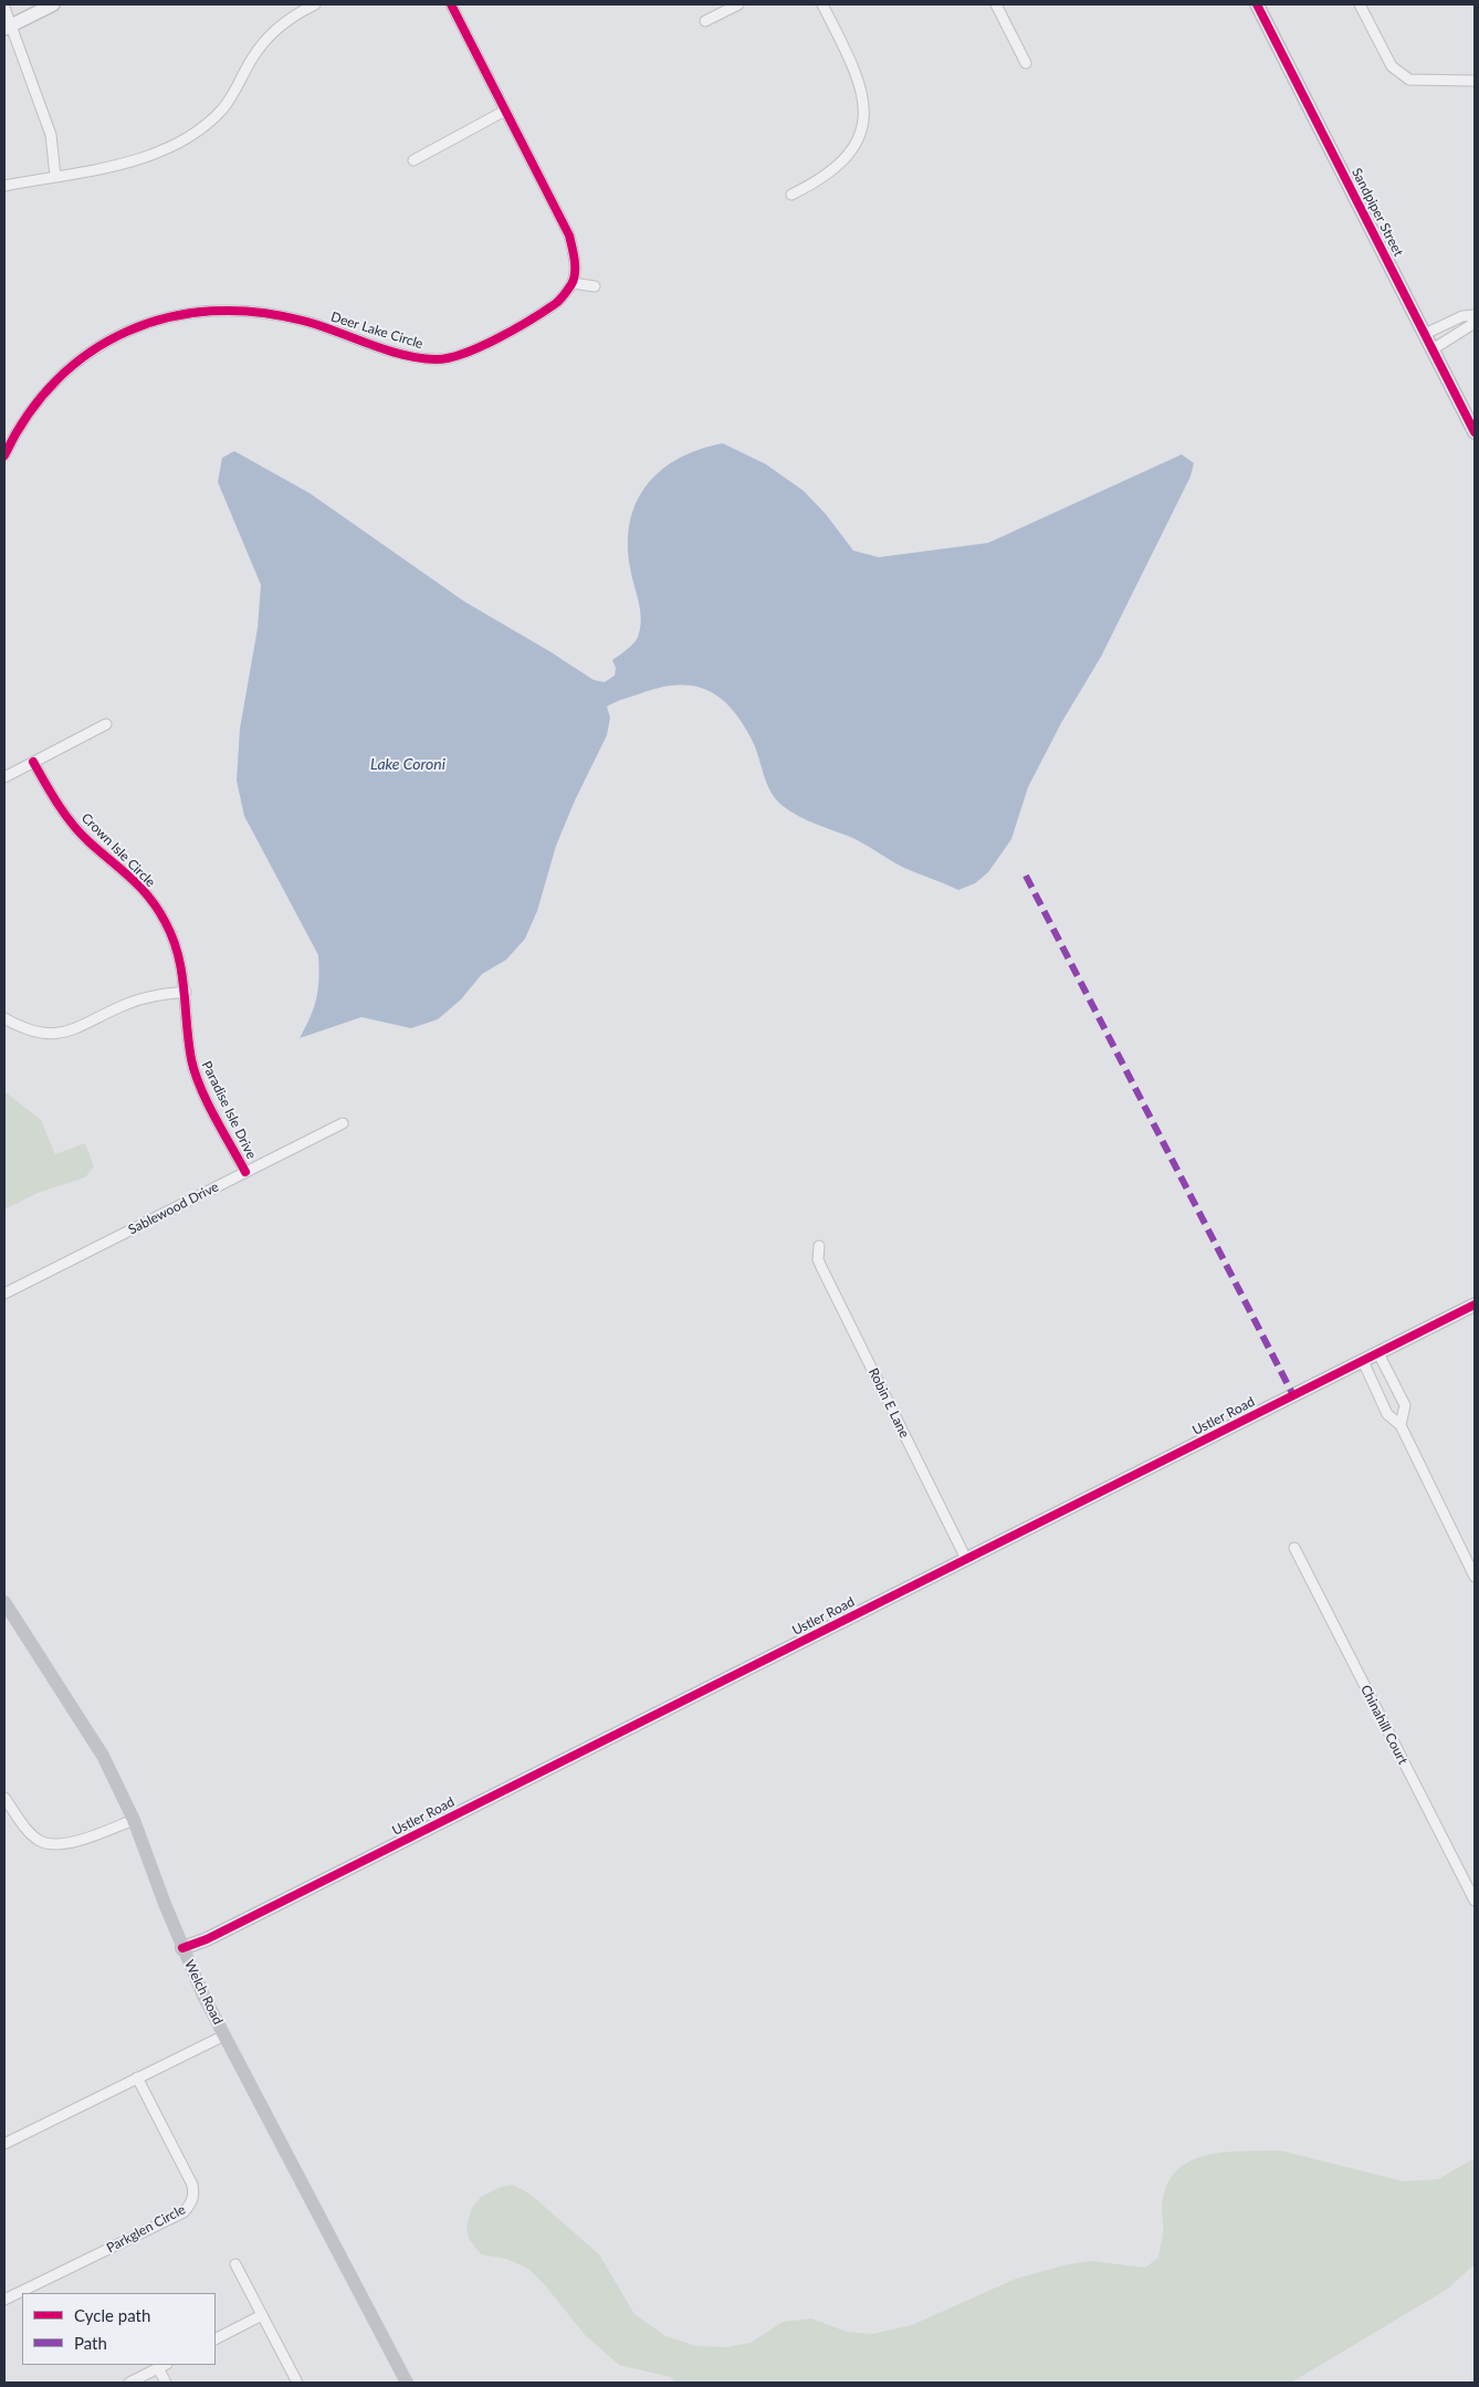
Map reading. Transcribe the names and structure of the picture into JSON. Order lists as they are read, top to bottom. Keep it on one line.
{"streets":{"main road":["Welch Road"],"street":["Sandpiper Street","Deer Lake Circle","Crown Isle Circle","Paradise Isle Drive","Sablewood Drive","Robin E Lane","Ustler Road","Chinahill Court","Parkglen Circle"]},"crossings":[["Crown Isle Circle","Paradise Isle Drive"],["Paradise Isle Drive","Sablewood Drive"],["Robin E Lane","Ustler Road"],["Ustler Road","Welch Road"]],"water":["Lake Coroni"],"legend":["Cycle path","Path"]}
